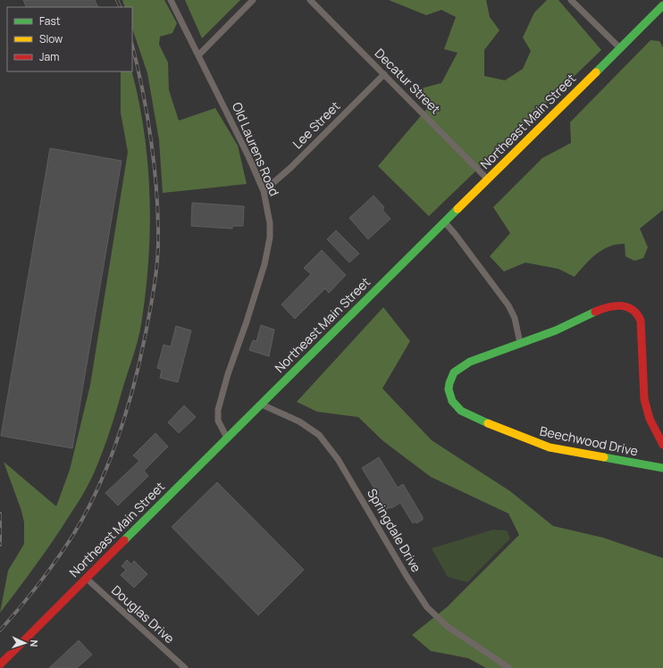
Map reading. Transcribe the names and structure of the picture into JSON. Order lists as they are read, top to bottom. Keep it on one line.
{"streets":{"main road":["Northeast Main Street","Beechwood Drive"],"street":["Decatur Street","Lee Street","Old Laurens Road","Springdale Drive","Douglas Drive"]},"crossings":[["Decatur Street","Northeast Main Street"],["Decatur Street","Lee Street"],["Northeast Main Street","Old Laurens Road"],["Northeast Main Street","Springdale Drive"],["Northeast Main Street","Douglas Drive"],["Lee Street","Old Laurens Road"]],"legend":["Fast","Slow","Jam"],"north":"right"}
